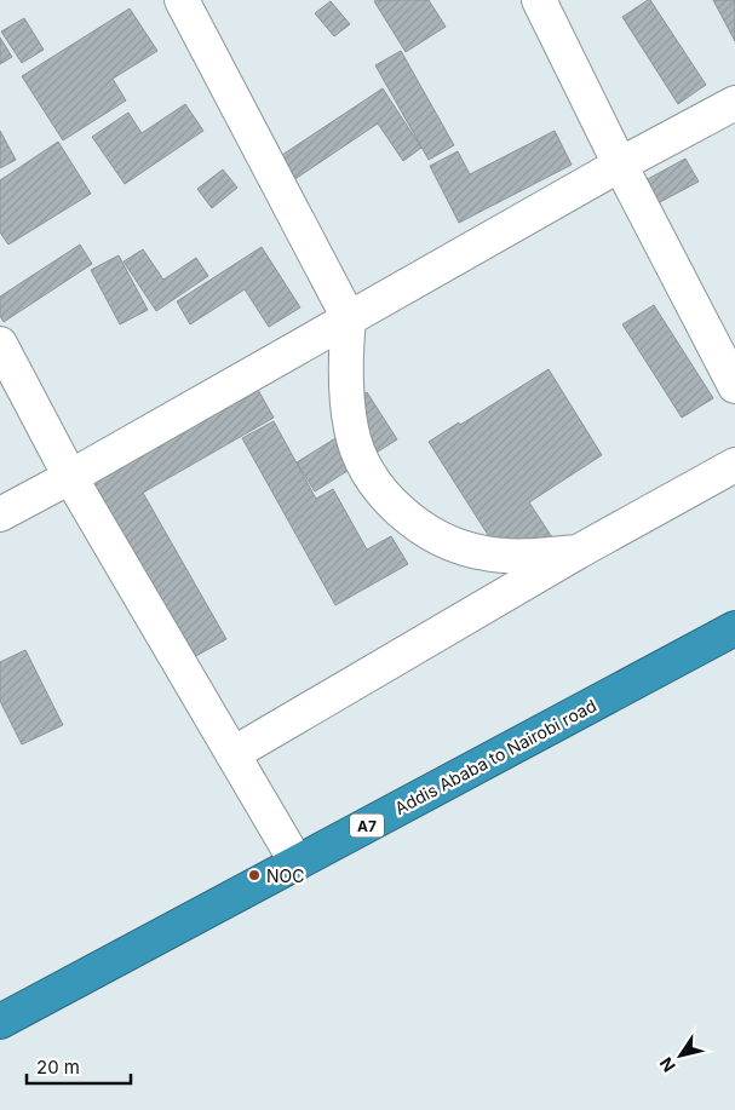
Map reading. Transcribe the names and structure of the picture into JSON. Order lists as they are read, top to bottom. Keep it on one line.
{"streets":{"highway":["Addis Ababa to Nairobi road","A7"]},"places":["NOC"],"scale_bar":"20 m","north":"bottom left"}
